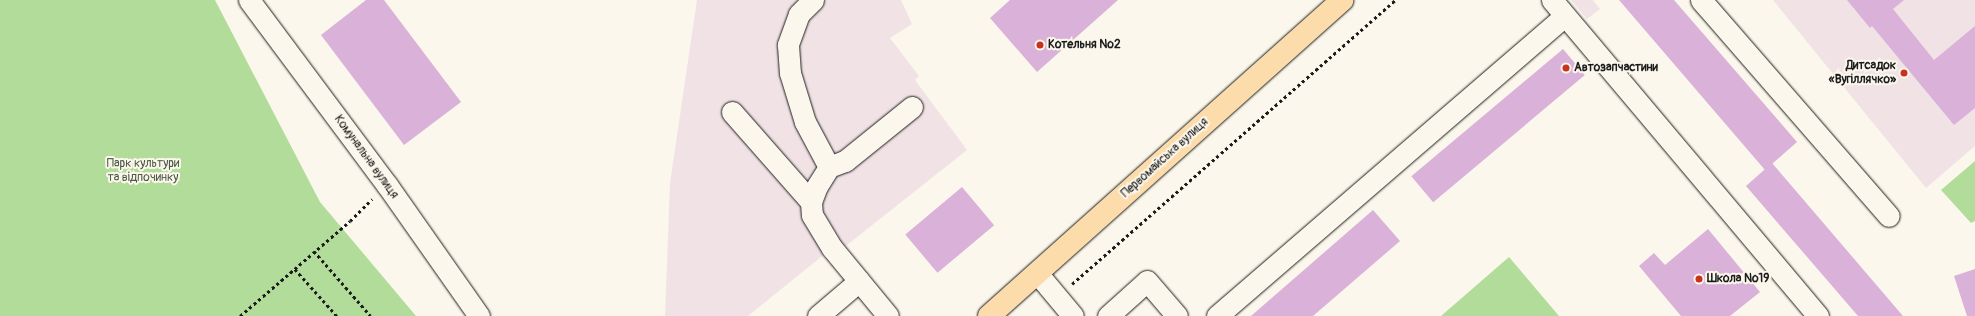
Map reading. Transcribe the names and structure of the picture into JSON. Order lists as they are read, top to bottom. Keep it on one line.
{"streets":{"main road":["Первомайська вулиця"],"street":["Комунальна вулиця"]},"parks":["Парк культури та відпочинку"],"places":["Котельня №2","Автозапчастини","Дитсадок «Вугіллячко»","Школа №19"]}
